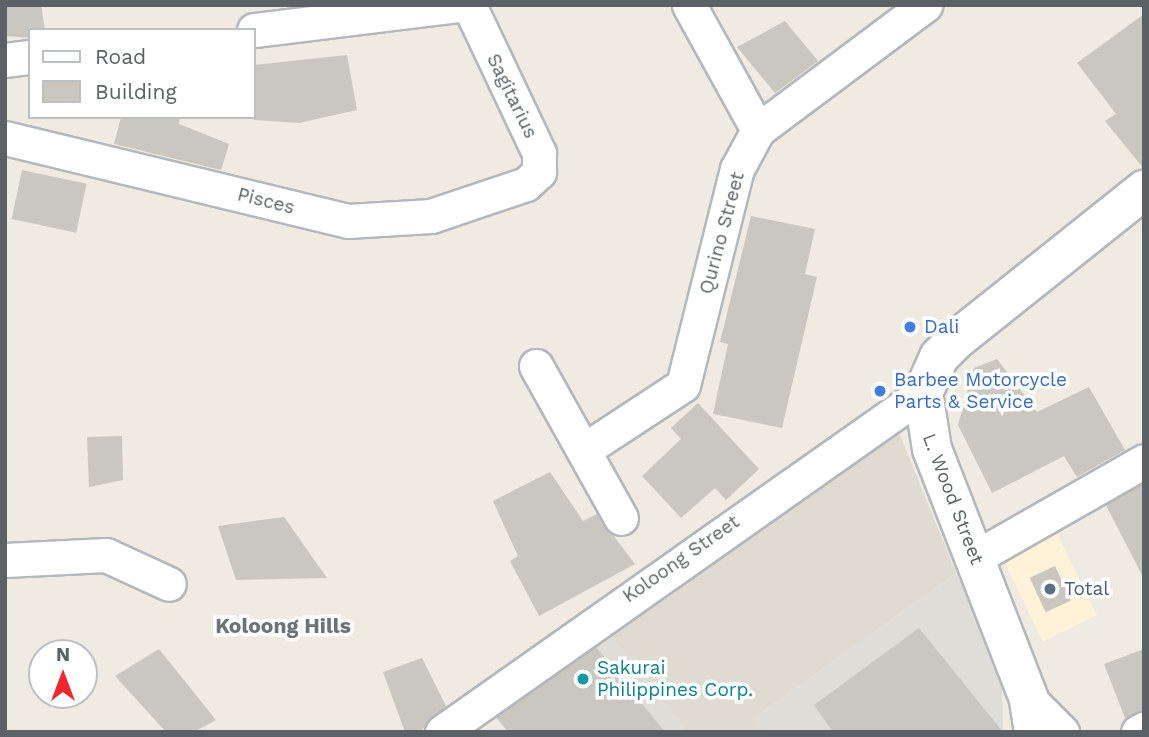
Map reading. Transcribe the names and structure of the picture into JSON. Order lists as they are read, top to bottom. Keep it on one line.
{"streets":{"main road":["L. Wood Street"],"street":["Sagitarius","Pisces","Qurino Street","Koloong Street"]},"crossings":[["Sagitarius","Pisces"],["L. Wood Street","Koloong Street"]],"districts":["Koloong Hills"],"places":["Dali","Barbee Motorcycle Parts & Service","Total","Sakurai Philippines Corp."],"legend":["Road","Building"],"north":"top"}
